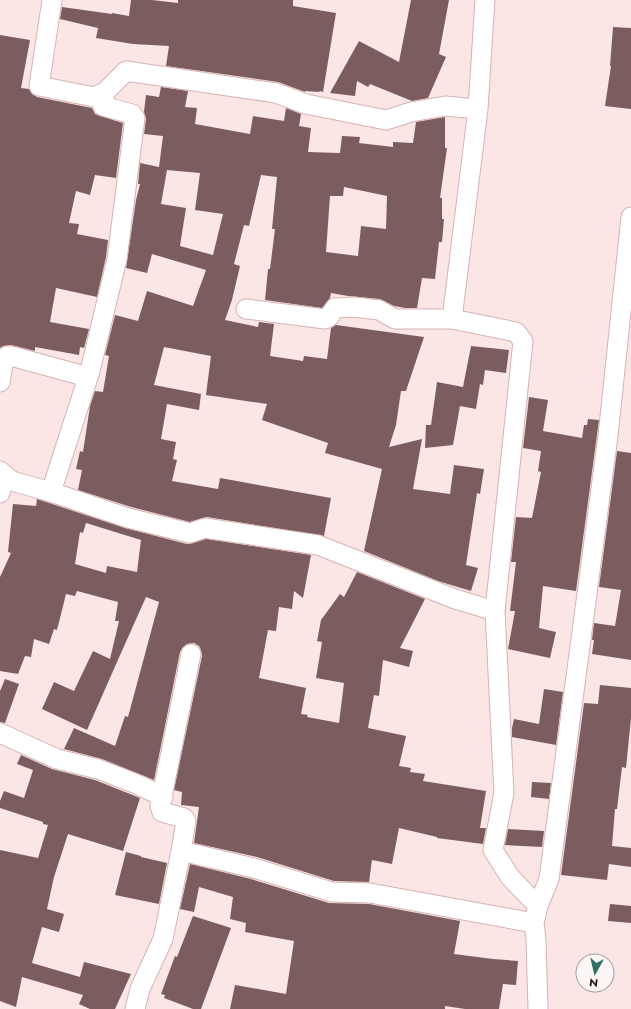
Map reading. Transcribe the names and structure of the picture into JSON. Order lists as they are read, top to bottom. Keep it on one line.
{"north":"bottom"}
